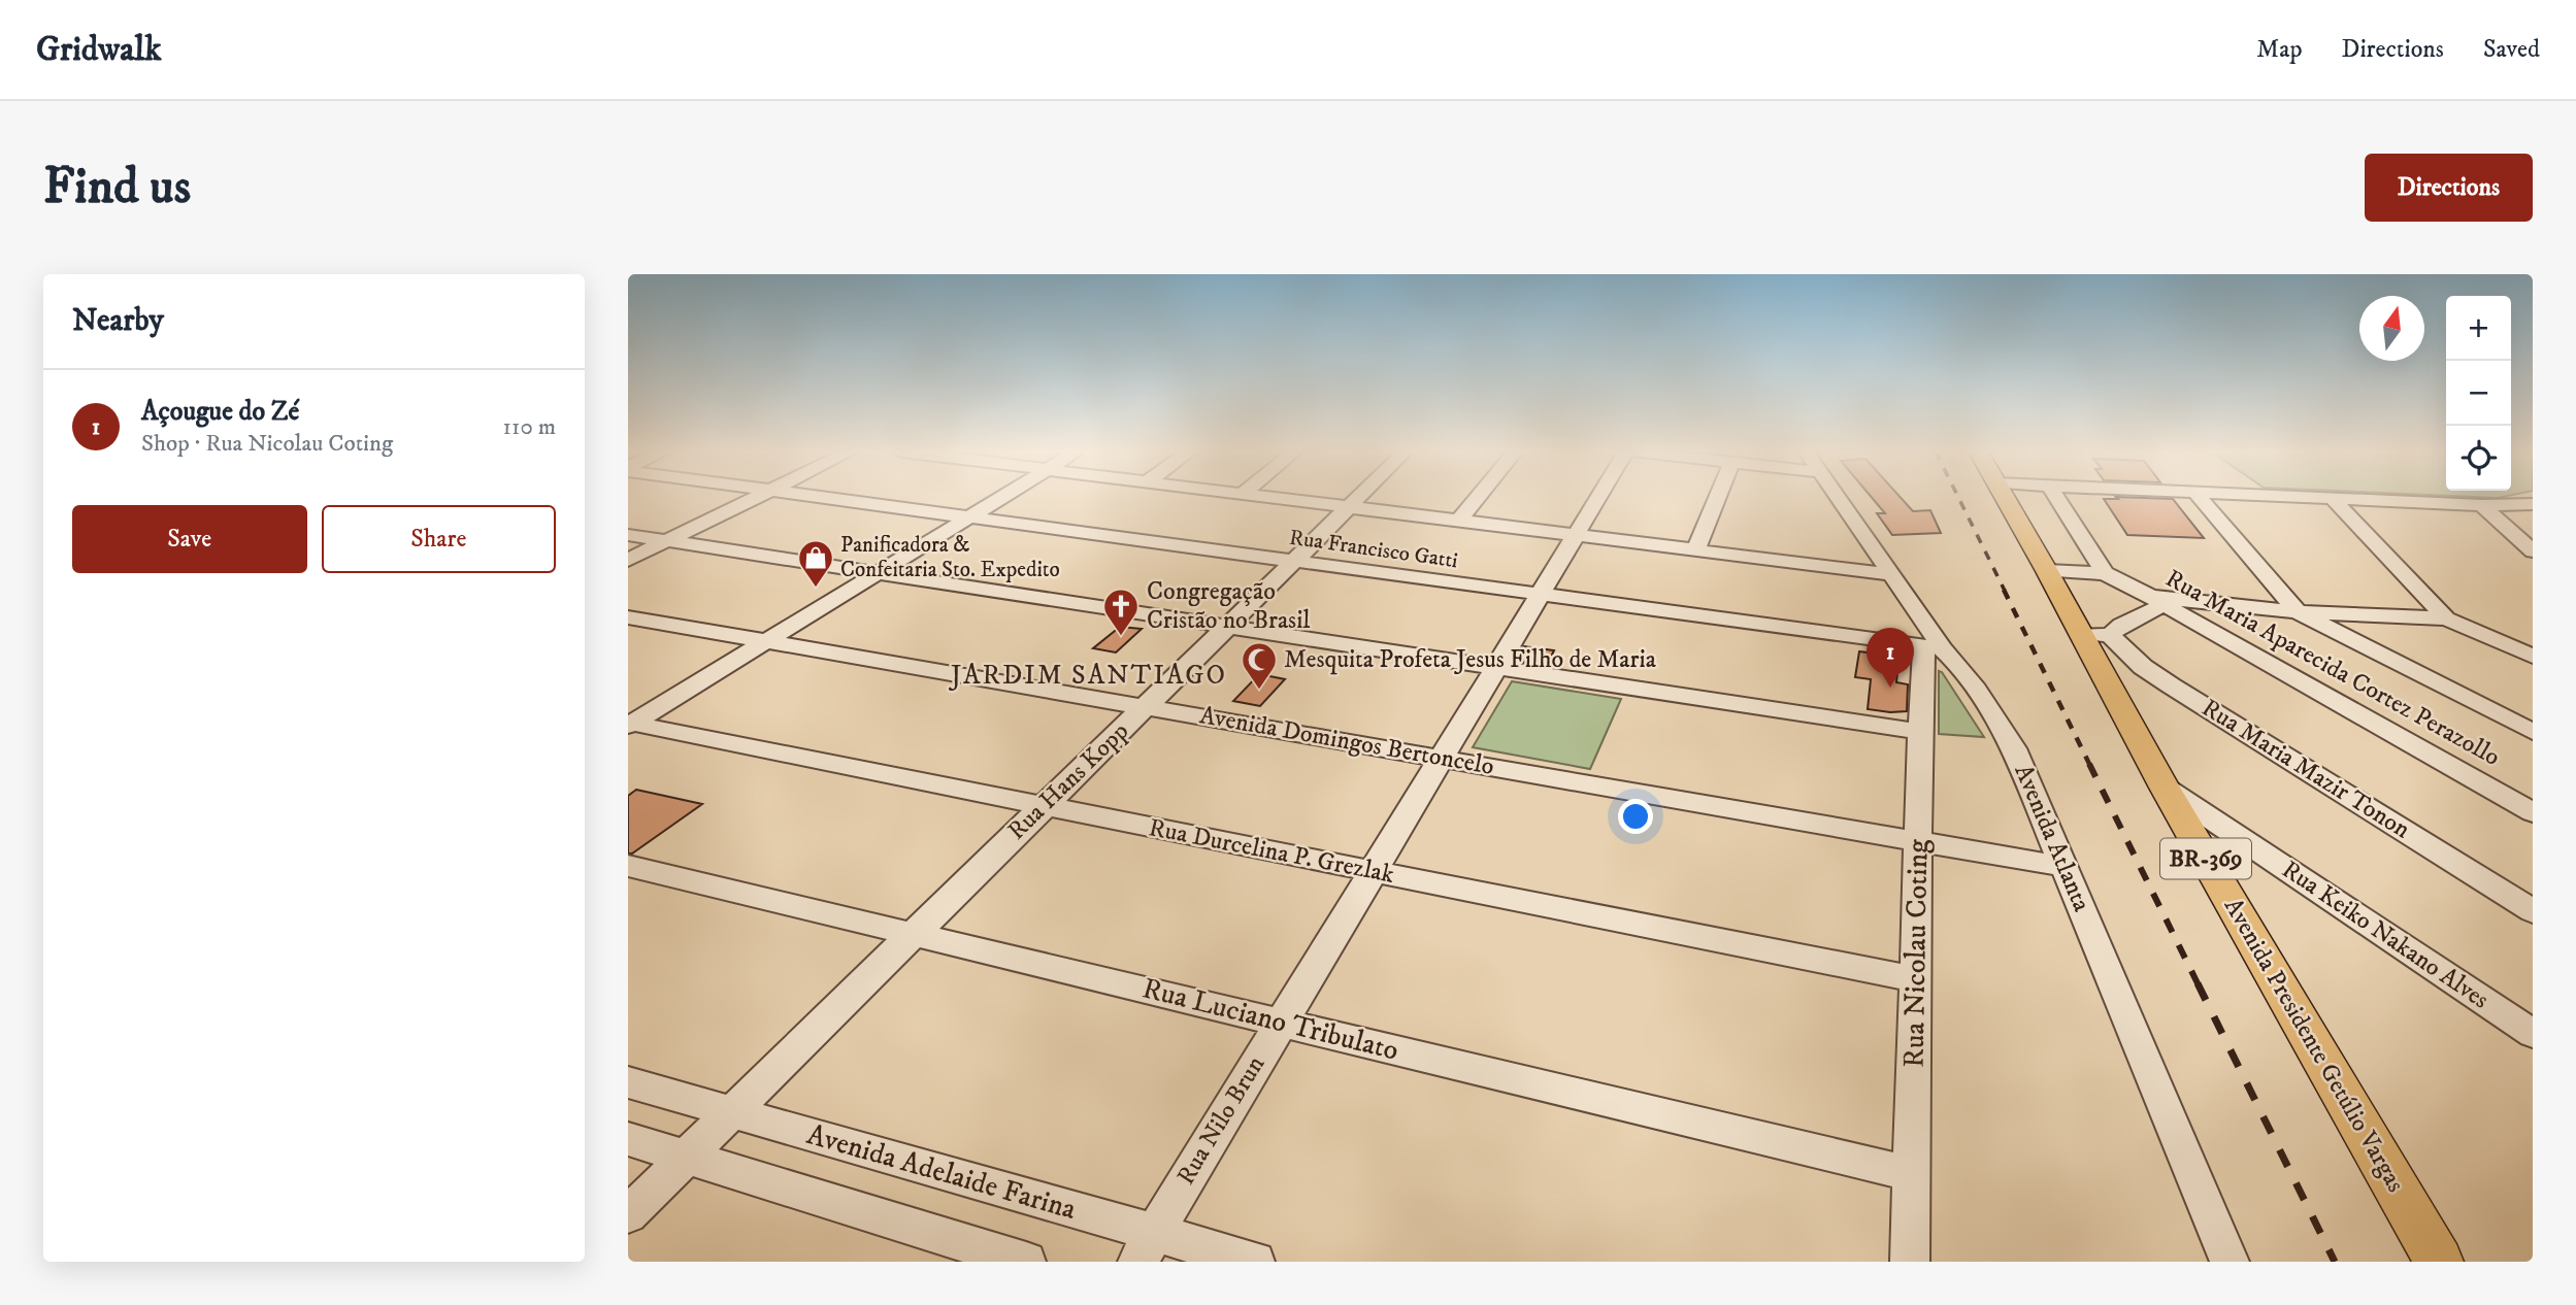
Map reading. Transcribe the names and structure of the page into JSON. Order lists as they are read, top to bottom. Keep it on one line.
{"streets":{"main road":["BR-369","Avenida Presidente Getúlio Vargas"],"street":["Rua Francisco Gatti","Rua Maria Aparecida Cortez Perazollo","Avenida Domingos Bertoncelo","Rua Maria Mazir Tonon","Rua Hans Kopp","Avenida Atlanta","Rua Durcelina P. Grezlak","Rua Keiko Nakano Alves","Rua Nicolau Coting","Rua Luciano Tribulato","Rua Nilo Brun","Avenida Adelaide Farina"]},"crossings":[["Rua Francisco Gatti","Rua Hans Kopp"],["Rua Francisco Gatti","Avenida Atlanta"],["Rua Francisco Gatti","Rua Nicolau Coting"],["Rua Francisco Gatti","Rua Nilo Brun"],["Rua Maria Aparecida Cortez Perazollo","Avenida Presidente Getúlio Vargas"],["Avenida Domingos Bertoncelo","Rua Hans Kopp"],["Avenida Domingos Bertoncelo","Avenida Atlanta"],["Avenida Domingos Bertoncelo","Rua Nicolau Coting"],["Avenida Domingos Bertoncelo","Rua Nilo Brun"],["Rua Maria Mazir Tonon","Avenida Presidente Getúlio Vargas"],["Rua Hans Kopp","Rua Durcelina P. Grezlak"],["Rua Hans Kopp","Rua Luciano Tribulato"],["Rua Hans Kopp","Avenida Adelaide Farina"],["Avenida Atlanta","Rua Nicolau Coting"],["Rua Durcelina P. Grezlak","Rua Nicolau Coting"],["Rua Durcelina P. Grezlak","Rua Nilo Brun"],["Rua Keiko Nakano Alves","Avenida Presidente Getúlio Vargas"],["Rua Nicolau Coting","Rua Luciano Tribulato"],["Rua Luciano Tribulato","Rua Nilo Brun"],["Rua Nilo Brun","Avenida Adelaide Farina"]],"districts":["JARDIM SANTIAGO"],"places":{"shop":["Panificadora & Confeitaria Sto. Expedito"],"church":["Congregação Cristão no Brasil"],"mosque":["Mesquita Profeta Jesus Filho de Maria"]},"north":"top","page":{"header":"Gridwalk","nav":["Map","Directions","Saved"],"buttons":["Directions",["Save","Share"]],"title":"Find us","heading":"Nearby","map_buttons":["+","−"],"list":[{"mark":"1","name":"Açougue do Zé","note":"Shop · Rua Nicolau Coting","value":"110 m"}],"pins":"1"}}
